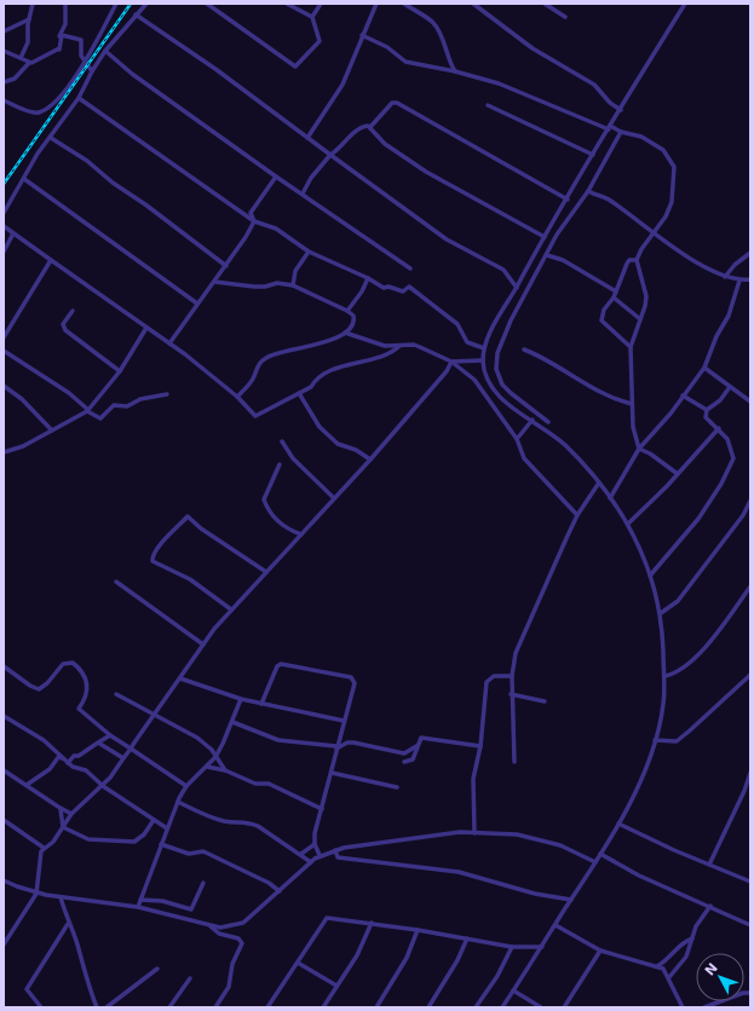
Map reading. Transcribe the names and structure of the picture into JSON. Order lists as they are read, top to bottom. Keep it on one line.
{"north":"top left"}
